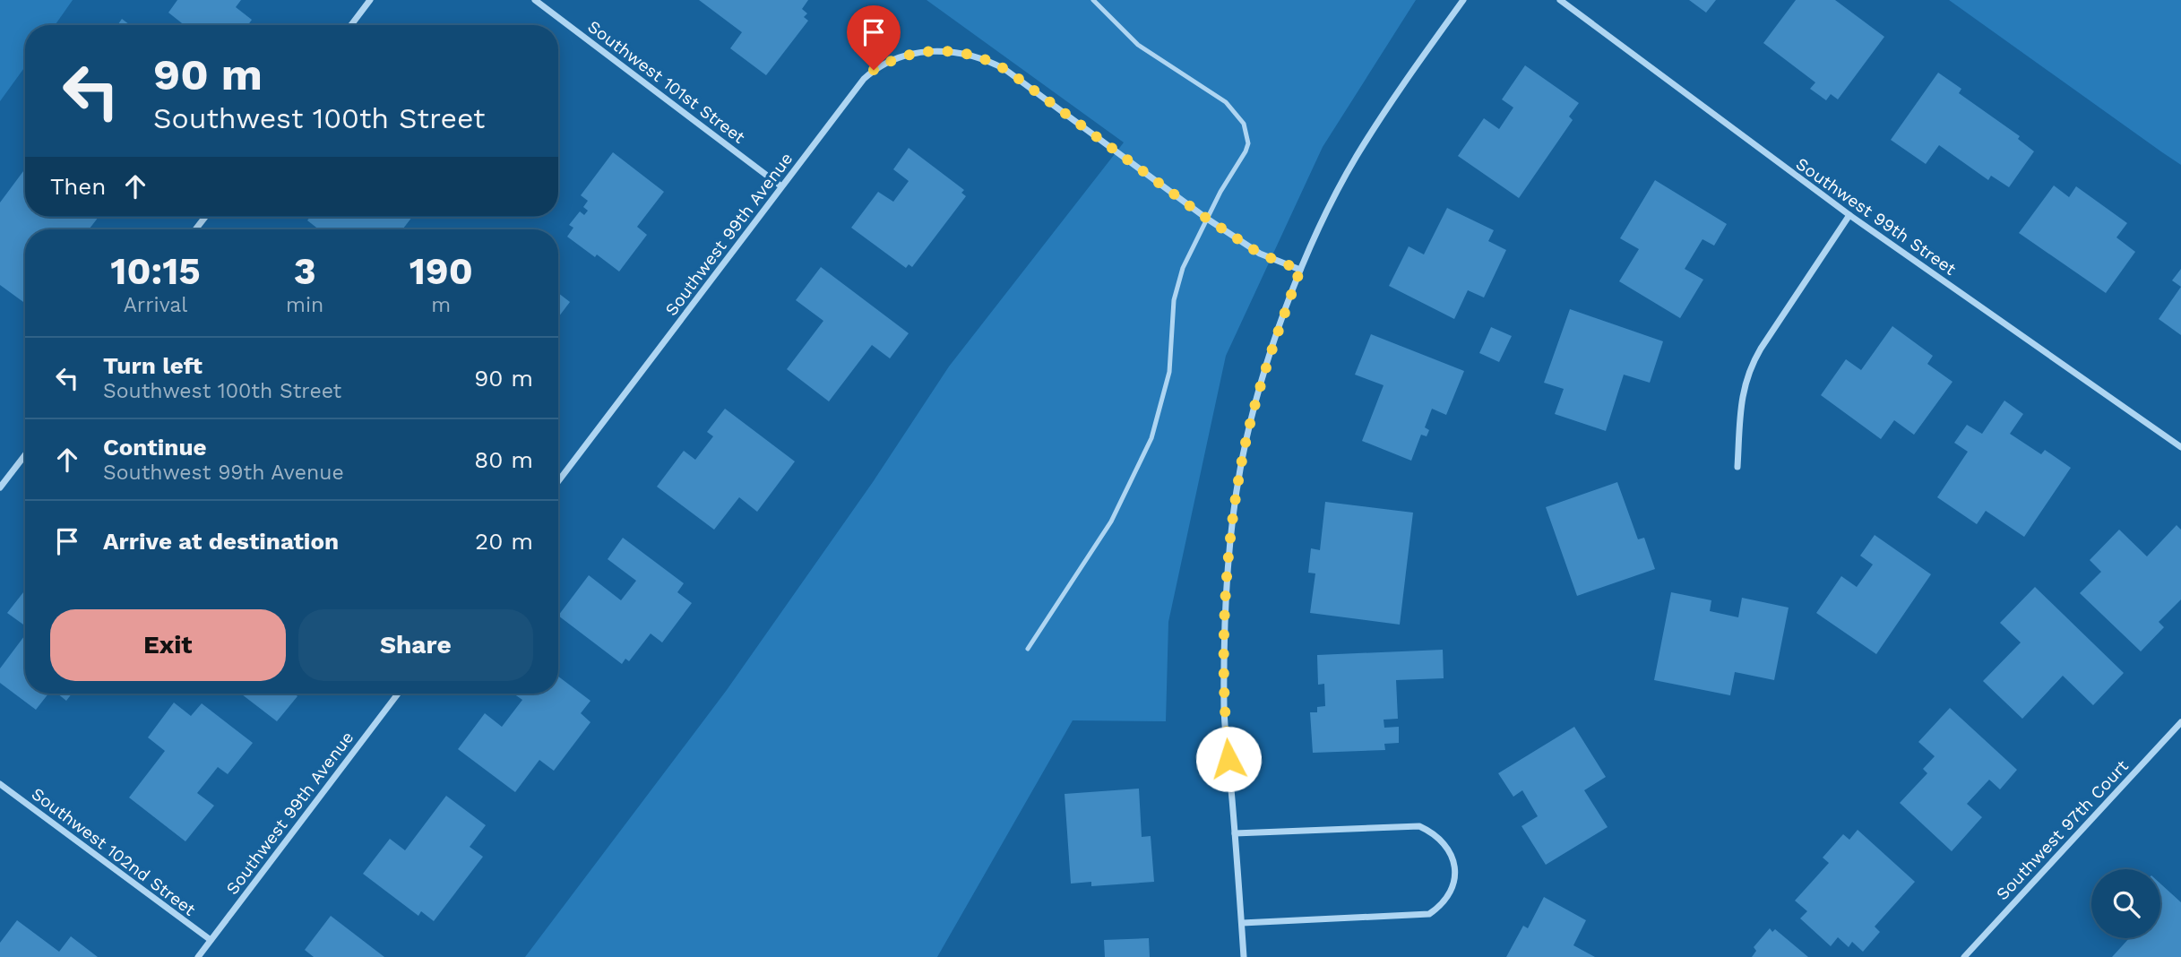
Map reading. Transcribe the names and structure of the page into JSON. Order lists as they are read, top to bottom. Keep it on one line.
{"streets":{"street":["Southwest 101st Street","Southwest 99th Street","Southwest 99th Avenue","Southwest 97th Court","Southwest 102nd Street"]},"crossings":[["Southwest 101st Street","Southwest 99th Avenue"],["Southwest 99th Avenue","Southwest 102nd Street"]],"page":{"turn":["90 m","Southwest 100th Street"],"then":"Then","eta":["10:15","Arrival","3","min","190","m"],"list":[{"name":"Turn left","note":"Southwest 100th Street","value":"90 m"},{"name":"Continue","note":"Southwest 99th Avenue","value":"80 m"},{"name":"Arrive at destination","value":"20 m"}],"buttons":["Exit","Share"]}}
